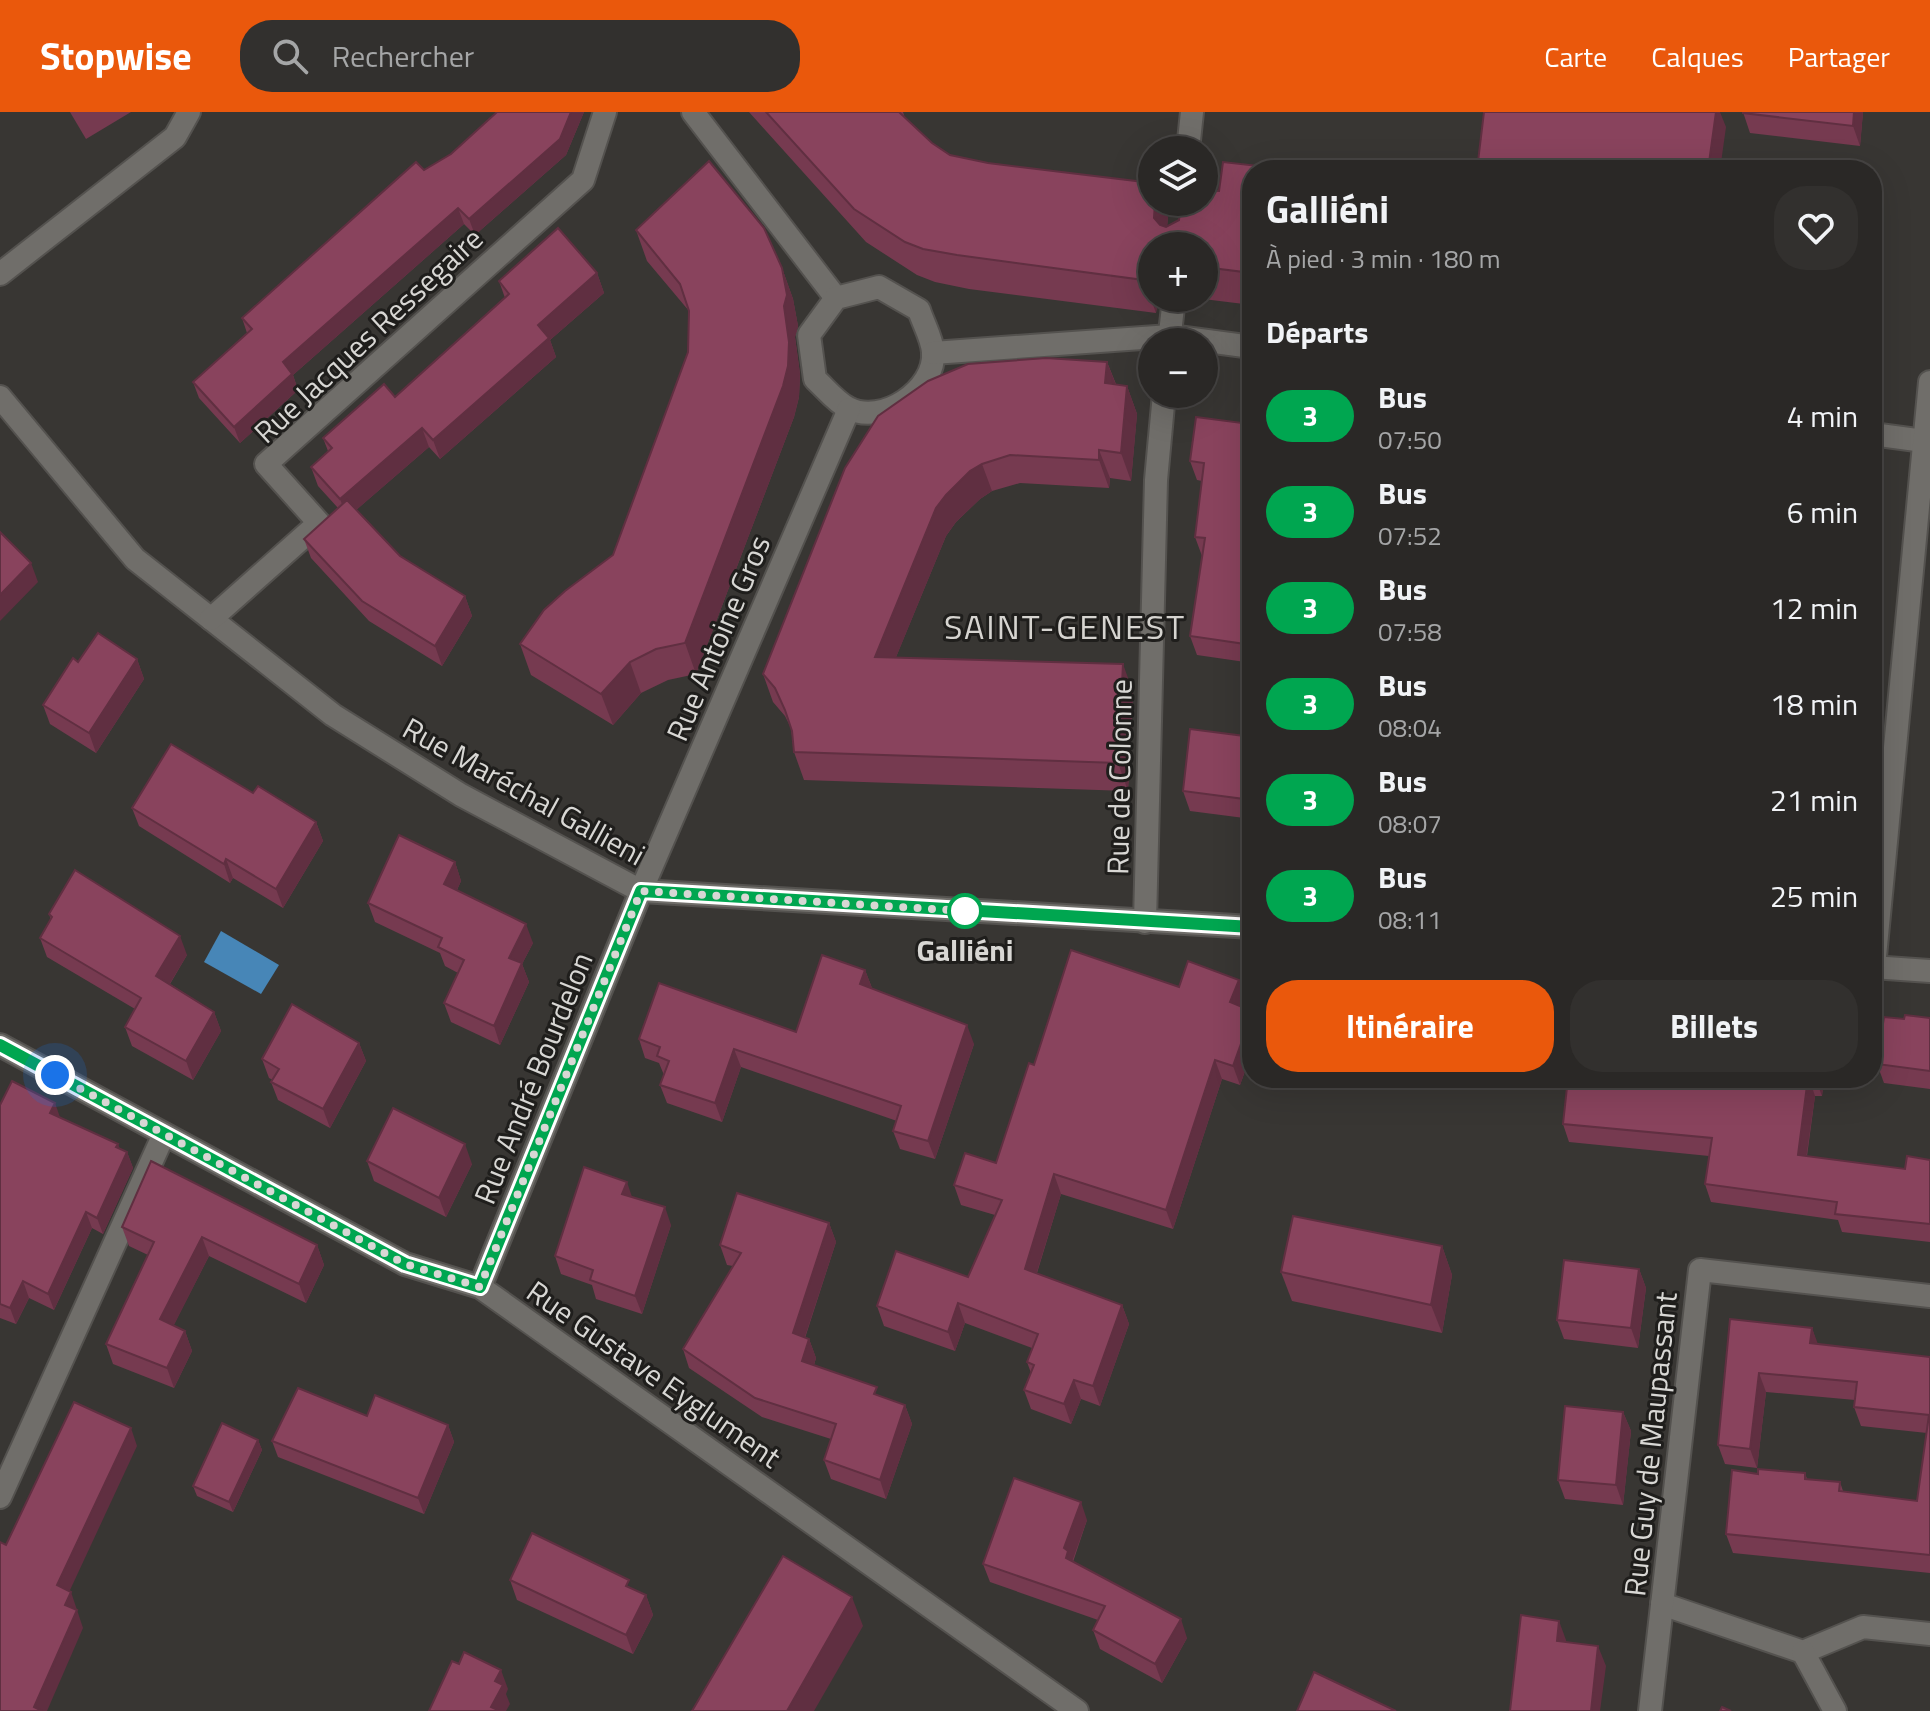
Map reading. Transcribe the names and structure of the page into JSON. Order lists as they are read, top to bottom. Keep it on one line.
{"streets":{"street":["Rue Jacques Ressegaire","Rue Antoine Gros","Rue de Colonne","Rue Maréchal Gallieni","Rue André Bourdelon","Rue Gustave Eyglument","Rue Guy de Maupassant"]},"crossings":[["Rue Jacques Ressegaire","Rue Maréchal Gallieni"],["Rue Antoine Gros","Rue Maréchal Gallieni"],["Rue Antoine Gros","Rue André Bourdelon"],["Rue de Colonne","Rue Maréchal Gallieni"],["Rue Maréchal Gallieni","Rue André Bourdelon"],["Rue André Bourdelon","Rue Gustave Eyglument"]],"districts":["SAINT-GENEST"],"places":["Galliéni"],"lines":["bus line 3"],"page":{"header":"Stopwise","search":"Rechercher","nav":["Carte","Calques","Partager"],"map_buttons":["+","−"],"heading":[["Galliéni","À pied · 3 min · 180 m"],"Départs"],"list":[{"mark":"3","name":"Bus","note":"07:50","value":"4 min"},{"mark":"3","name":"Bus","note":"07:52","value":"6 min"},{"mark":"3","name":"Bus","note":"07:58","value":"12 min"},{"mark":"3","name":"Bus","note":"08:04","value":"18 min"},{"mark":"3","name":"Bus","note":"08:07","value":"21 min"},{"mark":"3","name":"Bus","note":"08:11","value":"25 min"}],"buttons":["Itinéraire","Billets"]}}
